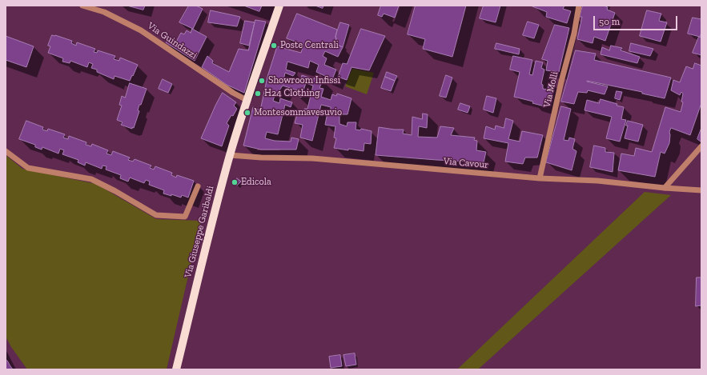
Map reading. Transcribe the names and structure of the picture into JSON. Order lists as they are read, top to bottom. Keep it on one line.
{"streets":{"main road":["Via Giuseppe Garibaldi"],"street":["Via Guindazzi","Via Molli","Via Cavour"]},"crossings":[["Via Guindazzi","Via Giuseppe Garibaldi"],["Via Molli","Via Cavour"],["Via Cavour","Via Giuseppe Garibaldi"]],"places":["Poste Centrali","Showroom Infissi","H24 Clothing","Montesommavesuvio","Edicola"],"scale_bar":"50 m"}
